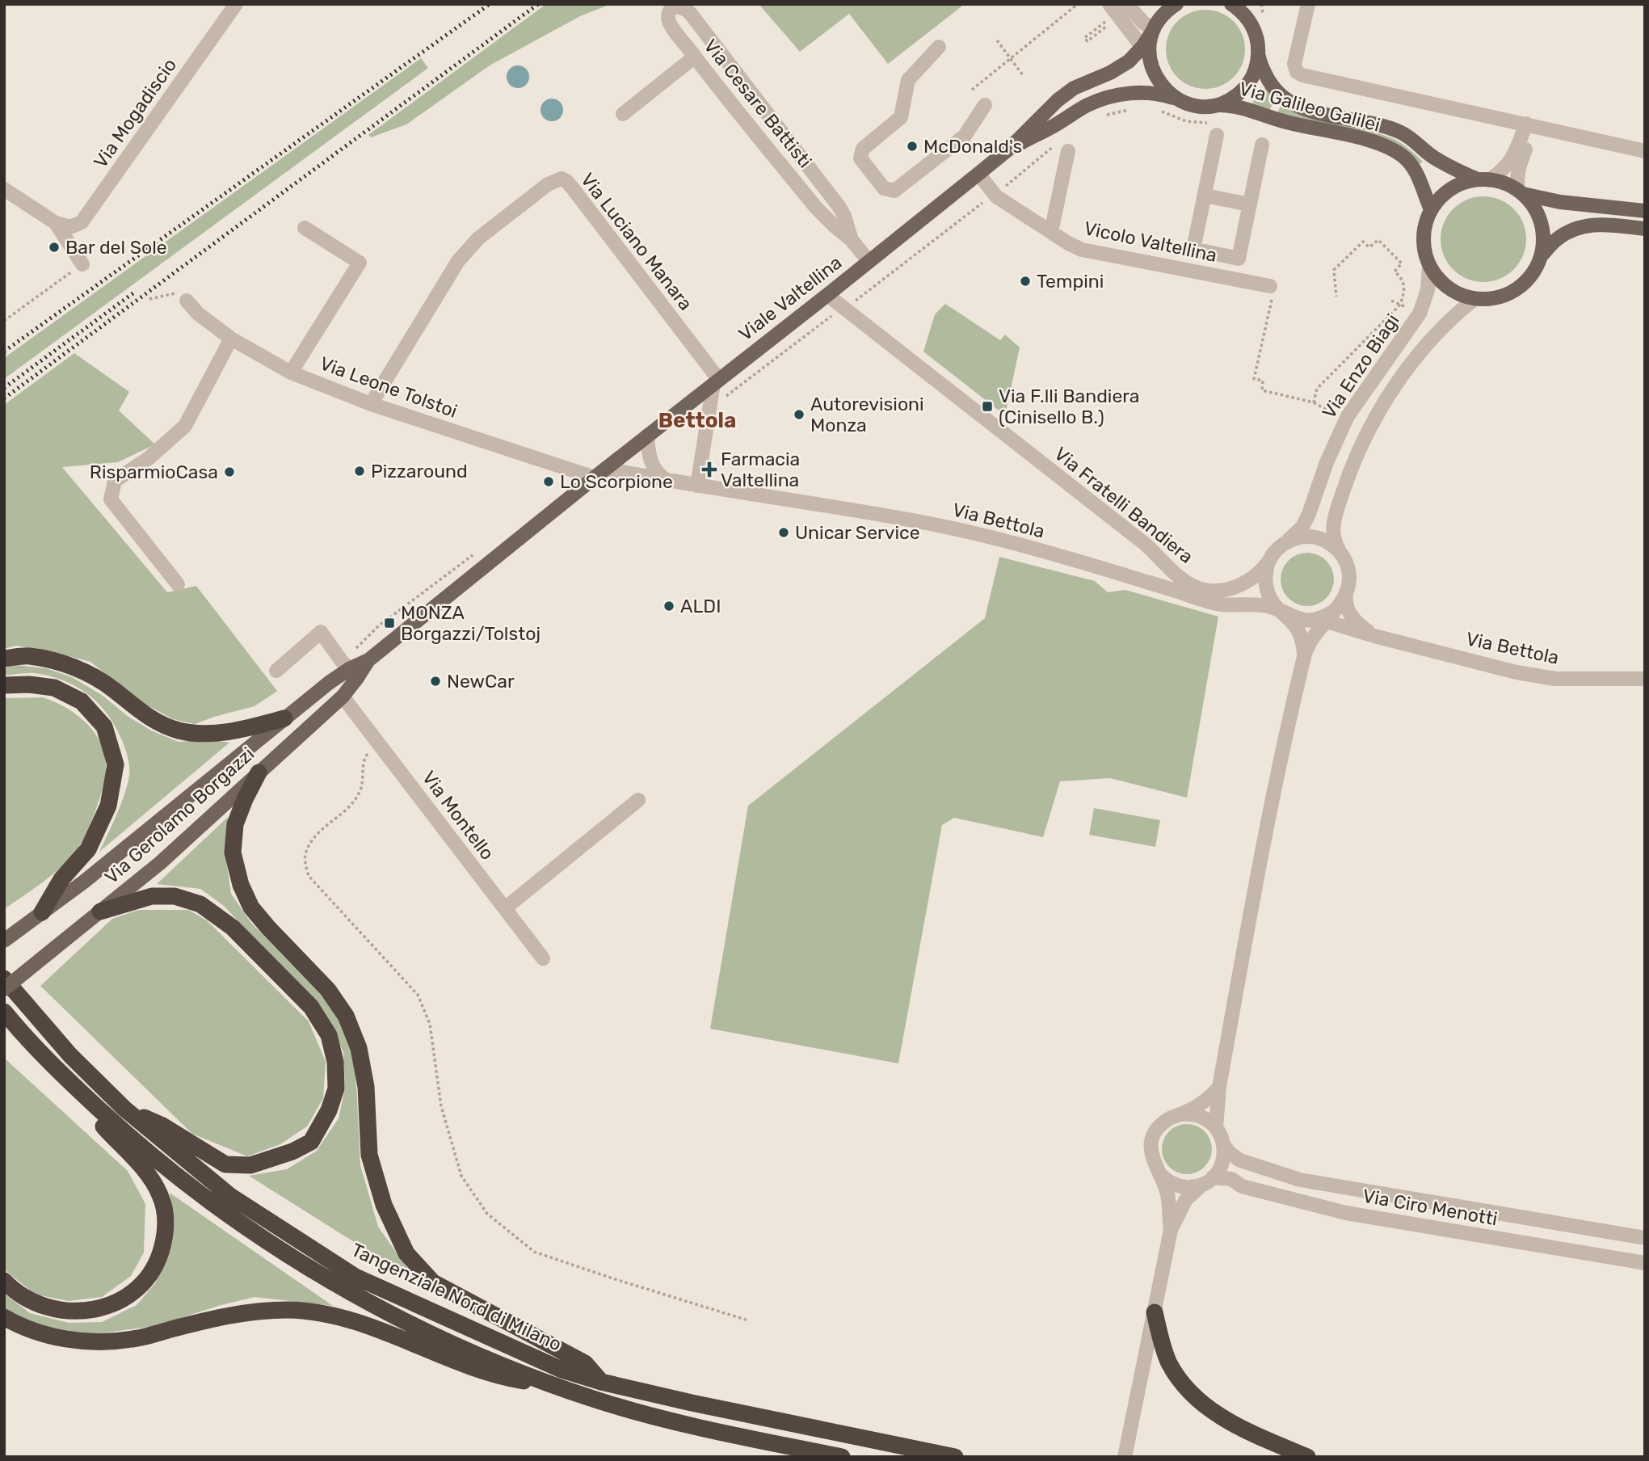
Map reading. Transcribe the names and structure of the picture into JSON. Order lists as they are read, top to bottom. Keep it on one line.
{"streets":{"highway":["Tangenziale Nord di Milano"],"main road":["Via Galileo Galilei","Viale Valtellina","Via Gerolamo Borgazzi"],"street":["Via Cesare Battisti","Via Mogadiscio","Via Luciano Manara","Vicolo Valtellina","Via Enzo Biagi","Via Leone Tolstoi","Via Fratelli Bandiera","Via Bettola","Via Montello","Via Ciro Menotti"]},"crossings":[["Via Cesare Battisti","Viale Valtellina"],["Via Galileo Galilei","Viale Valtellina"],["Via Galileo Galilei","Via Enzo Biagi"],["Via Luciano Manara","Viale Valtellina"],["Via Luciano Manara","Via Leone Tolstoi"],["Vicolo Valtellina","Viale Valtellina"],["Viale Valtellina","Via Leone Tolstoi"],["Viale Valtellina","Via Fratelli Bandiera"],["Viale Valtellina","Via Bettola"],["Viale Valtellina","Via Gerolamo Borgazzi"],["Via Enzo Biagi","Via Fratelli Bandiera"],["Via Enzo Biagi","Via Bettola"],["Via Leone Tolstoi","Via Bettola"],["Via Leone Tolstoi","Via Gerolamo Borgazzi"],["Via Fratelli Bandiera","Via Bettola"],["Via Bettola","Via Gerolamo Borgazzi"],["Via Gerolamo Borgazzi","Via Montello"]],"districts":["Bettola"],"places":{"other":["McDonald's","Bar del Sole","Tempini","Autorevisioni Monza","Pizzaround","RisparmioCasa","Lo Scorpione","Unicar Service","ALDI","NewCar"],"transit":["Via F.lli Bandiera (Cinisello B.)","MONZA Borgazzi/Tolstoj"],"health":["Farmacia Valtellina"]}}
